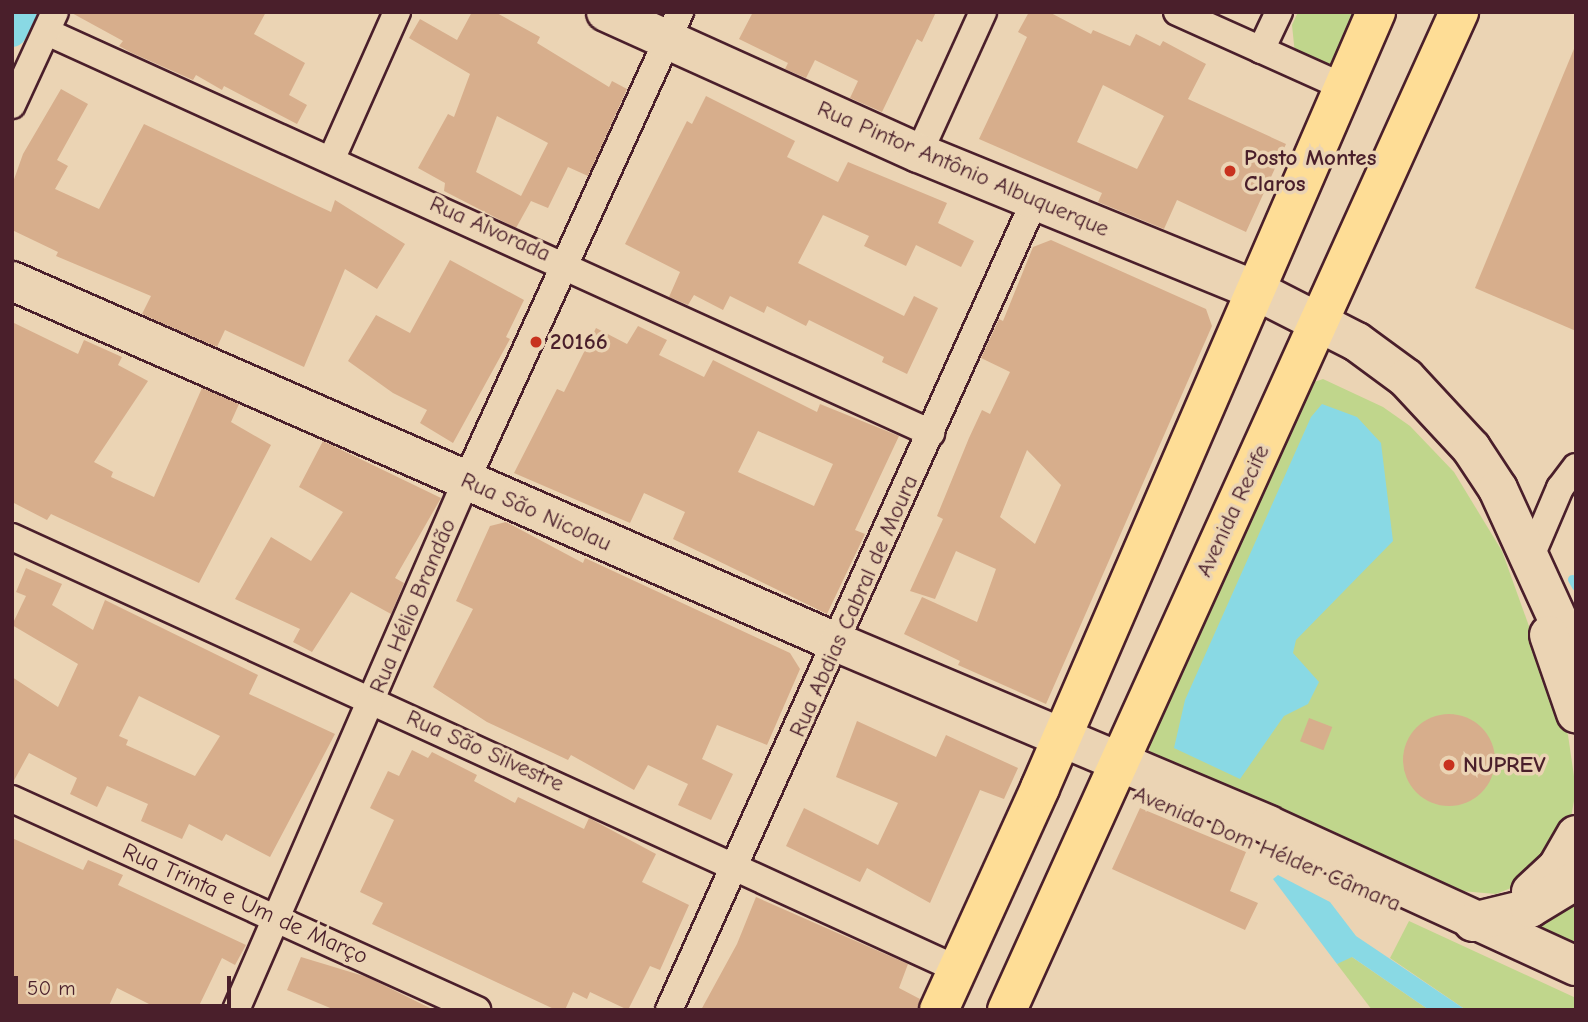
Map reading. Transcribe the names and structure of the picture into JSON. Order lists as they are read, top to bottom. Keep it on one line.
{"streets":{"main road":["Rua Pintor Antônio Albuquerque","Avenida Recife","Rua São Nicolau","Avenida Dom Hélder Câmara"],"street":["Rua Alvorada","Rua Hélio Brandão","Rua Abdias Cabral de Moura","Rua São Silvestre","Rua Trinta e Um de Março"]},"crossings":[["Rua Pintor Antônio Albuquerque","Avenida Recife"],["Rua Pintor Antônio Albuquerque","Rua Hélio Brandão"],["Rua Pintor Antônio Albuquerque","Rua Abdias Cabral de Moura"],["Rua Alvorada","Rua Hélio Brandão"],["Rua Alvorada","Rua Abdias Cabral de Moura"],["Avenida Recife","Avenida Dom Hélder Câmara"],["Rua São Nicolau","Rua Hélio Brandão"],["Rua São Nicolau","Rua Abdias Cabral de Moura"],["Rua São Nicolau","Avenida Dom Hélder Câmara"],["Rua Hélio Brandão","Rua São Silvestre"],["Rua Hélio Brandão","Rua Trinta e Um de Março"],["Rua Abdias Cabral de Moura","Rua São Silvestre"]],"places":["Posto Montes Claros","20166","NUPREV"],"scale_bar":"50 m"}
